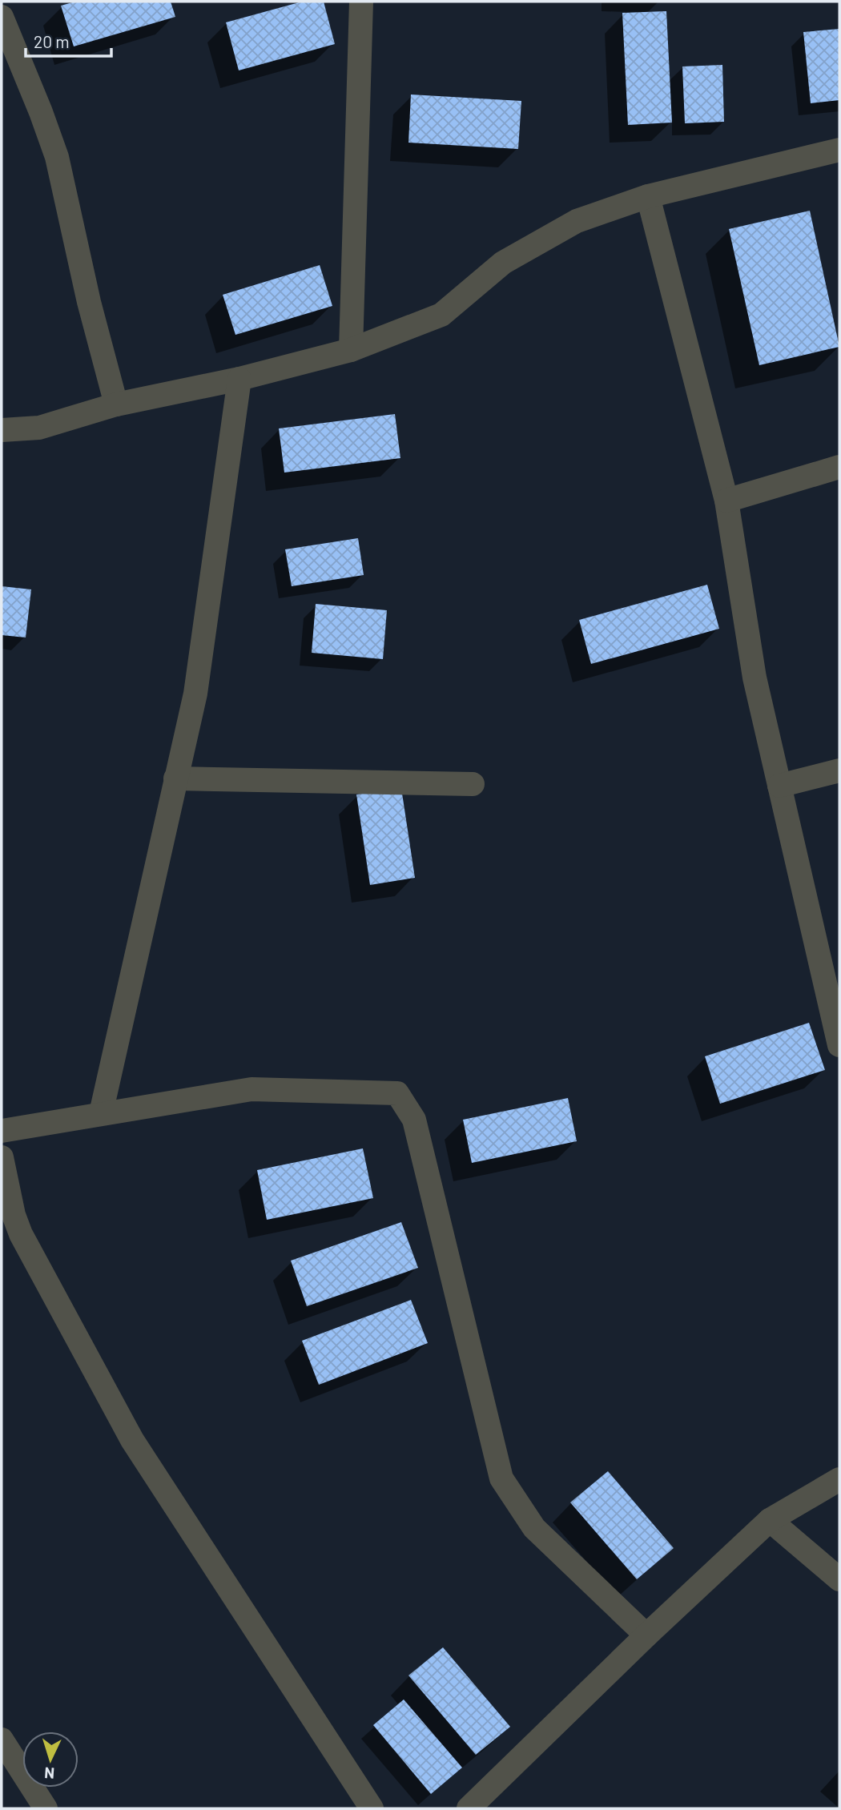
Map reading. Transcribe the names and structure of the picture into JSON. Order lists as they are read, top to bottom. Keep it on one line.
{"scale_bar":"20 m","north":"bottom"}
